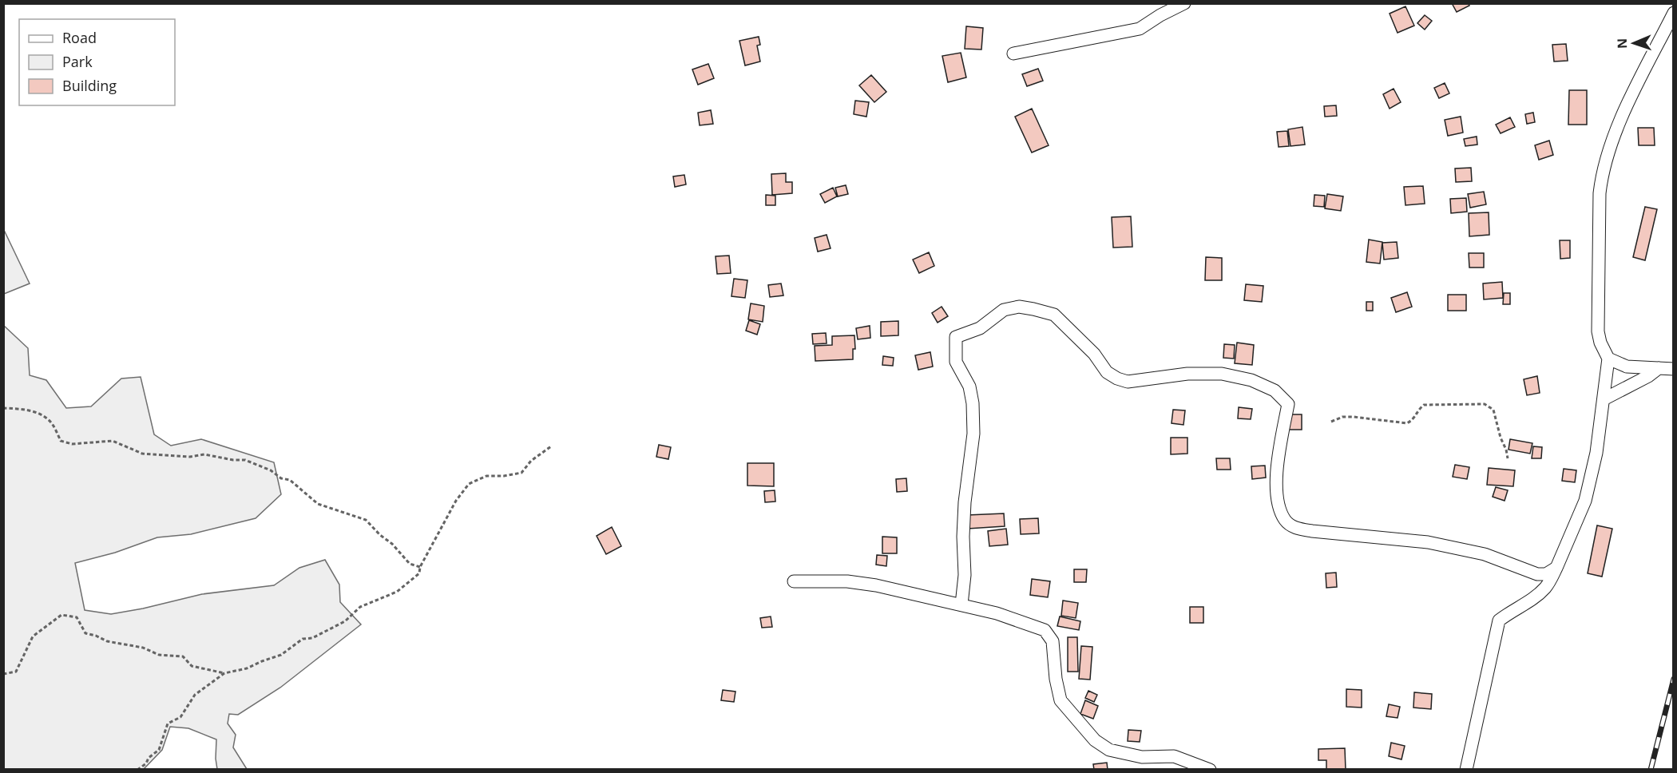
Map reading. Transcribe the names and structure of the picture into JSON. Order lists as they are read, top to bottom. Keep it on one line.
{"legend":["Road","Park","Building"],"north":"left"}
